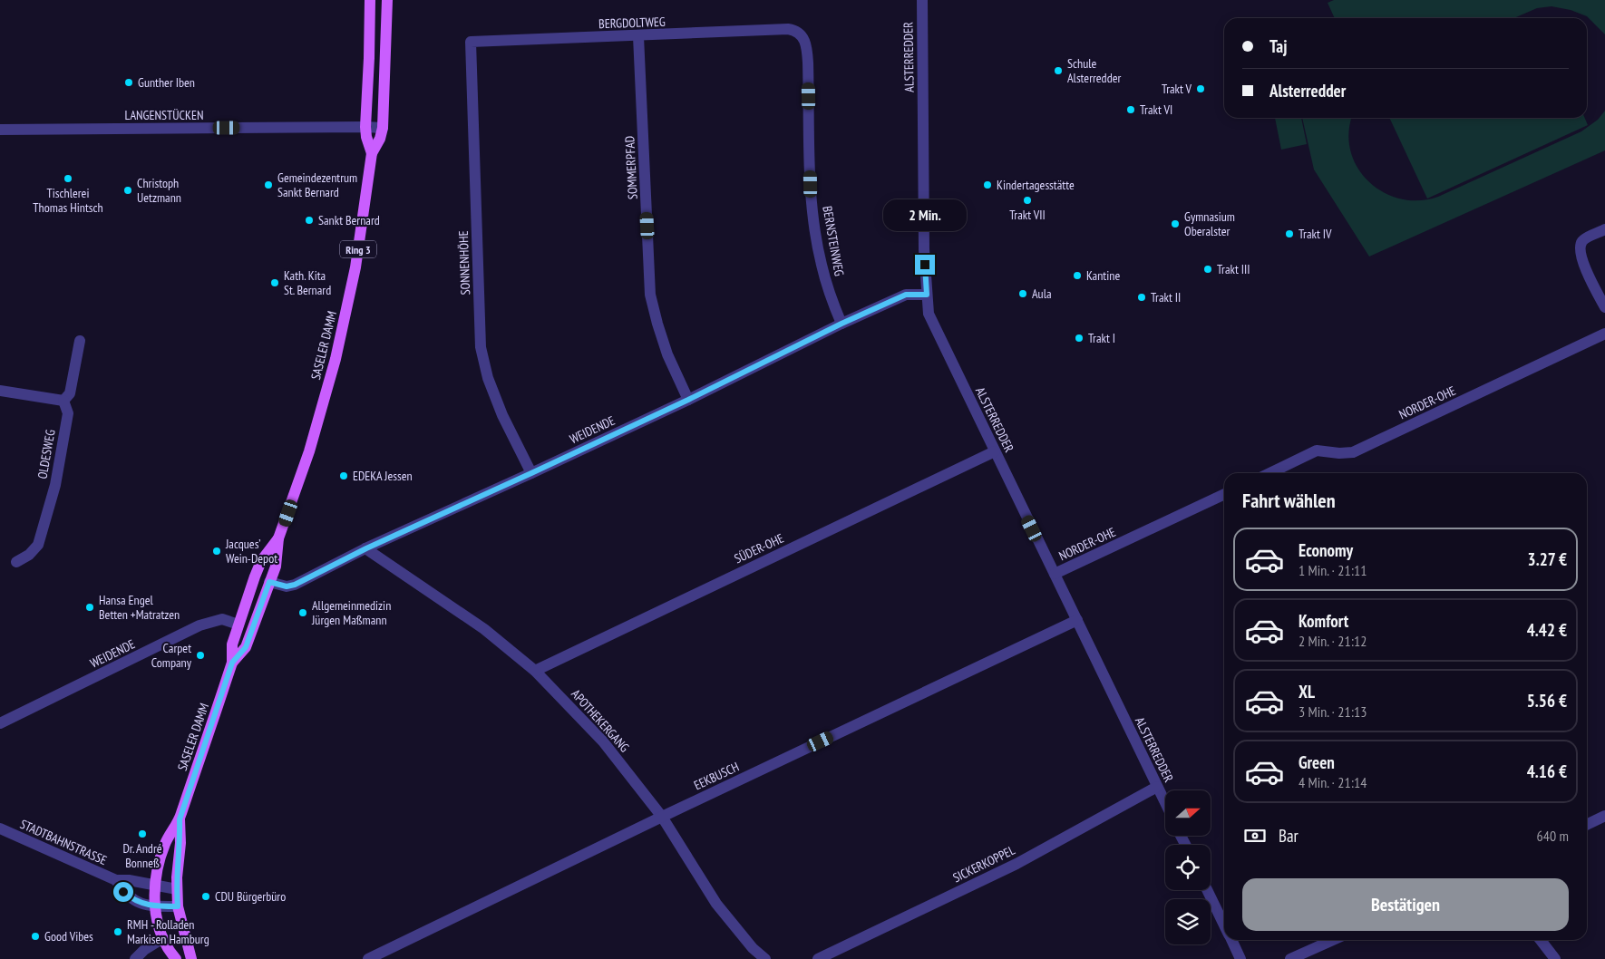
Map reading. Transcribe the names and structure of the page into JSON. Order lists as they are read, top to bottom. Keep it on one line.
{"streets":{"main road":["Ring 3","SASELER DAMM"],"street":["BERGDOLTWEG","ALSTERREDDER","LANGENSTÜCKEN","SOMMERPFAD","BERNSTEINWEG","SONNENHÖHE","NORDER-OHE","WEIDENDE","OLDESWEG","SÜDER-OHE","APOTHEKERGANG","EEKBUSCH","STADTBAHNSTRASSE","SICKERKOPPEL"]},"crossings":[["BERGDOLTWEG","SOMMERPFAD"],["BERGDOLTWEG","BERNSTEINWEG"],["BERGDOLTWEG","SONNENHÖHE"],["ALSTERREDDER","NORDER-OHE"],["ALSTERREDDER","WEIDENDE"],["ALSTERREDDER","SÜDER-OHE"],["ALSTERREDDER","EEKBUSCH"],["ALSTERREDDER","SICKERKOPPEL"],["LANGENSTÜCKEN","SASELER DAMM"],["SOMMERPFAD","WEIDENDE"],["BERNSTEINWEG","WEIDENDE"],["Ring 3","SASELER DAMM"],["Ring 3","STADTBAHNSTRASSE"],["SONNENHÖHE","WEIDENDE"],["SASELER DAMM","WEIDENDE"],["SASELER DAMM","STADTBAHNSTRASSE"],["WEIDENDE","APOTHEKERGANG"],["SÜDER-OHE","APOTHEKERGANG"],["APOTHEKERGANG","EEKBUSCH"]],"places":["Schule Alsterredder","Gunther Iben","Trakt V","Trakt VI","Tischlerei Thomas Hintsch","Gemeindezentrum Sankt Bernard","Kindertagesstätte","Christoph Uetzmann","Trakt VII","Sankt Bernard","Gymnasium Oberalster","Trakt IV","Trakt III","Kantine","Kath. Kita St. Bernard","Aula","Trakt II","Trakt I","EDEKA Jessen","Jacques’ Wein-Depot","Hansa Engel Betten +Matratzen","Allgemeinmedizin Jürgen Maßmann","Carpet Company","Dr. André Bonneß","CDU Bürgerbüro","RMH - Rolladen Markisen Hamburg","Good Vibes"],"north":"right","page":{"banner":["Taj","Alsterredder"],"bubble":"2 Min.","heading":"Fahrt wählen","list":[{"name":"Economy","note":"1 Min. · 21:11","value":"3.27 €"},{"name":"Komfort","note":"2 Min. · 21:12","value":"4.42 €"},{"name":"XL","note":"3 Min. · 21:13","value":"5.56 €"},{"name":"Green","note":"4 Min. · 21:14","value":"4.16 €"}],"pay":["Bar","640 m"],"buttons":"Bestätigen"}}
